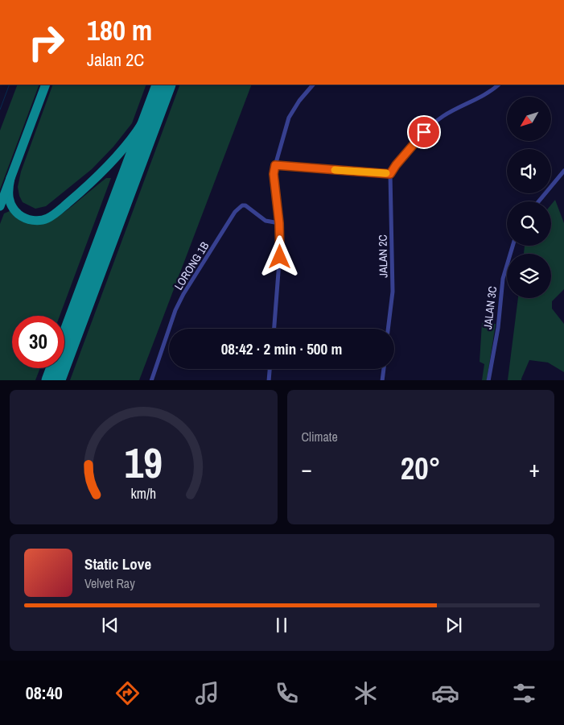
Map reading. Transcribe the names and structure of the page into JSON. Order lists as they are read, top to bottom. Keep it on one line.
{"streets":{"street":["JALAN 2C","LORONG 1B","JALAN 3C"]},"north":"bottom left","page":{"turn":["180 m","Jalan 2C"],"limit":"30","trip":"08:42 · 2 min · 500 m","tile":"Climate","heat":["−","20°","+"],"song":["Static Love","Velvet Ray"],"tabs":"08:40","gauge":["19","km/h"]}}
